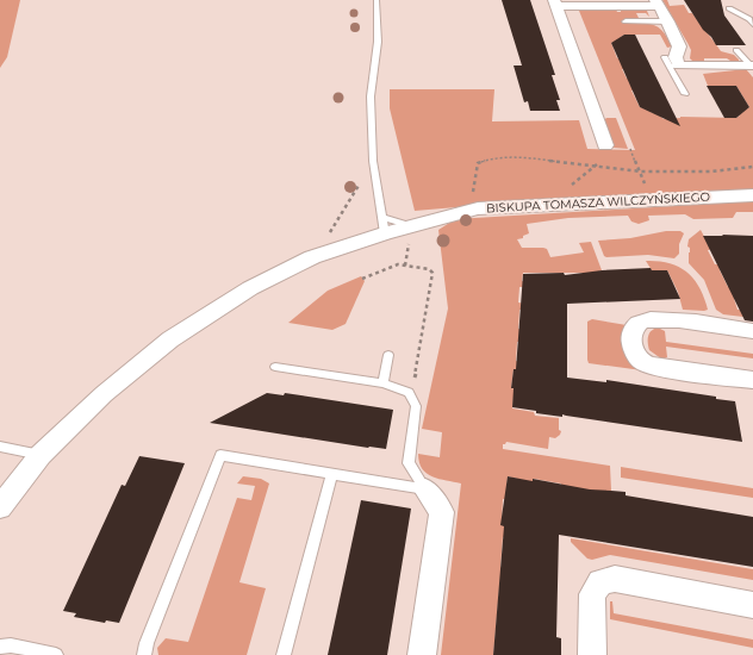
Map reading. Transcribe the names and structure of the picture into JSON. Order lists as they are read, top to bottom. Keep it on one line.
{"streets":{"street":["BISKUPA TOMASZA WILCZYŃSKIEGO"]}}
